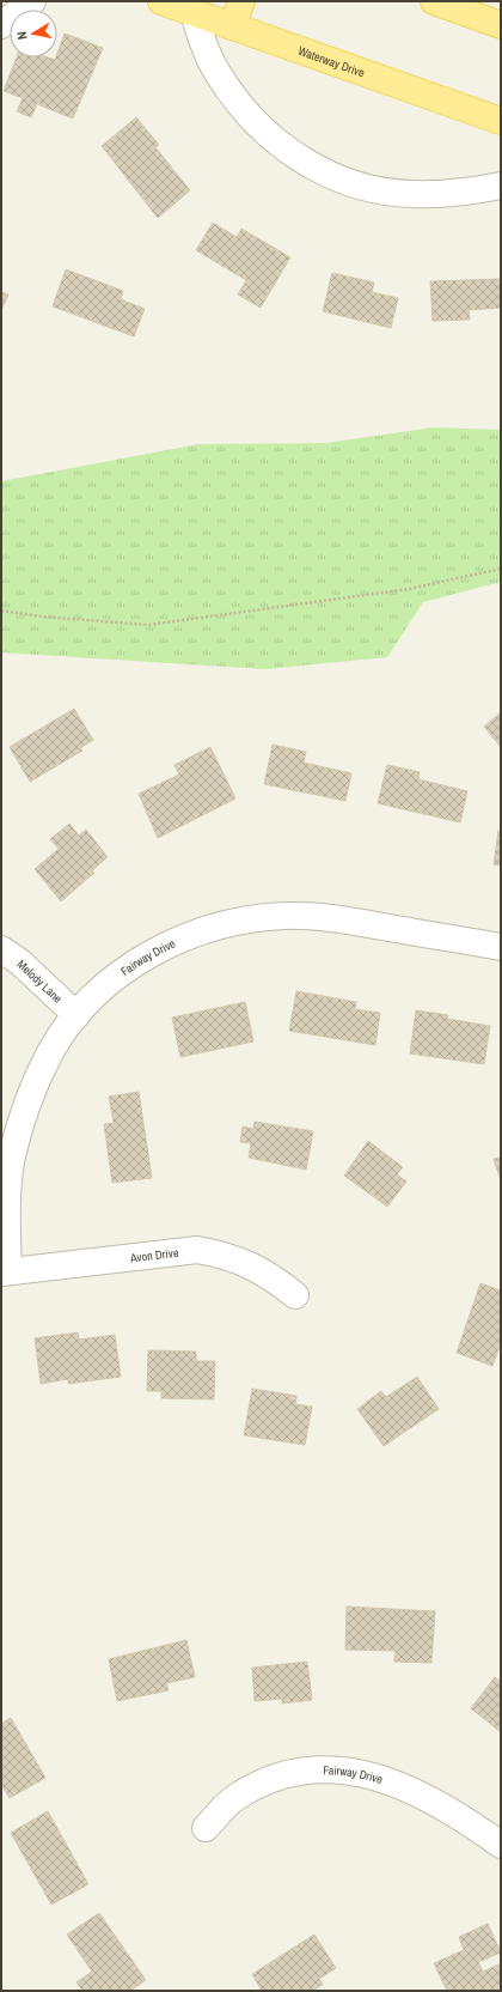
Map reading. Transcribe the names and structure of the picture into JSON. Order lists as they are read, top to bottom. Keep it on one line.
{"streets":{"main road":["Waterway Drive"],"street":["Fairway Drive","Melody Lane","Avon Drive"]},"crossings":[["Fairway Drive","Melody Lane"],["Fairway Drive","Avon Drive"]],"north":"left"}
